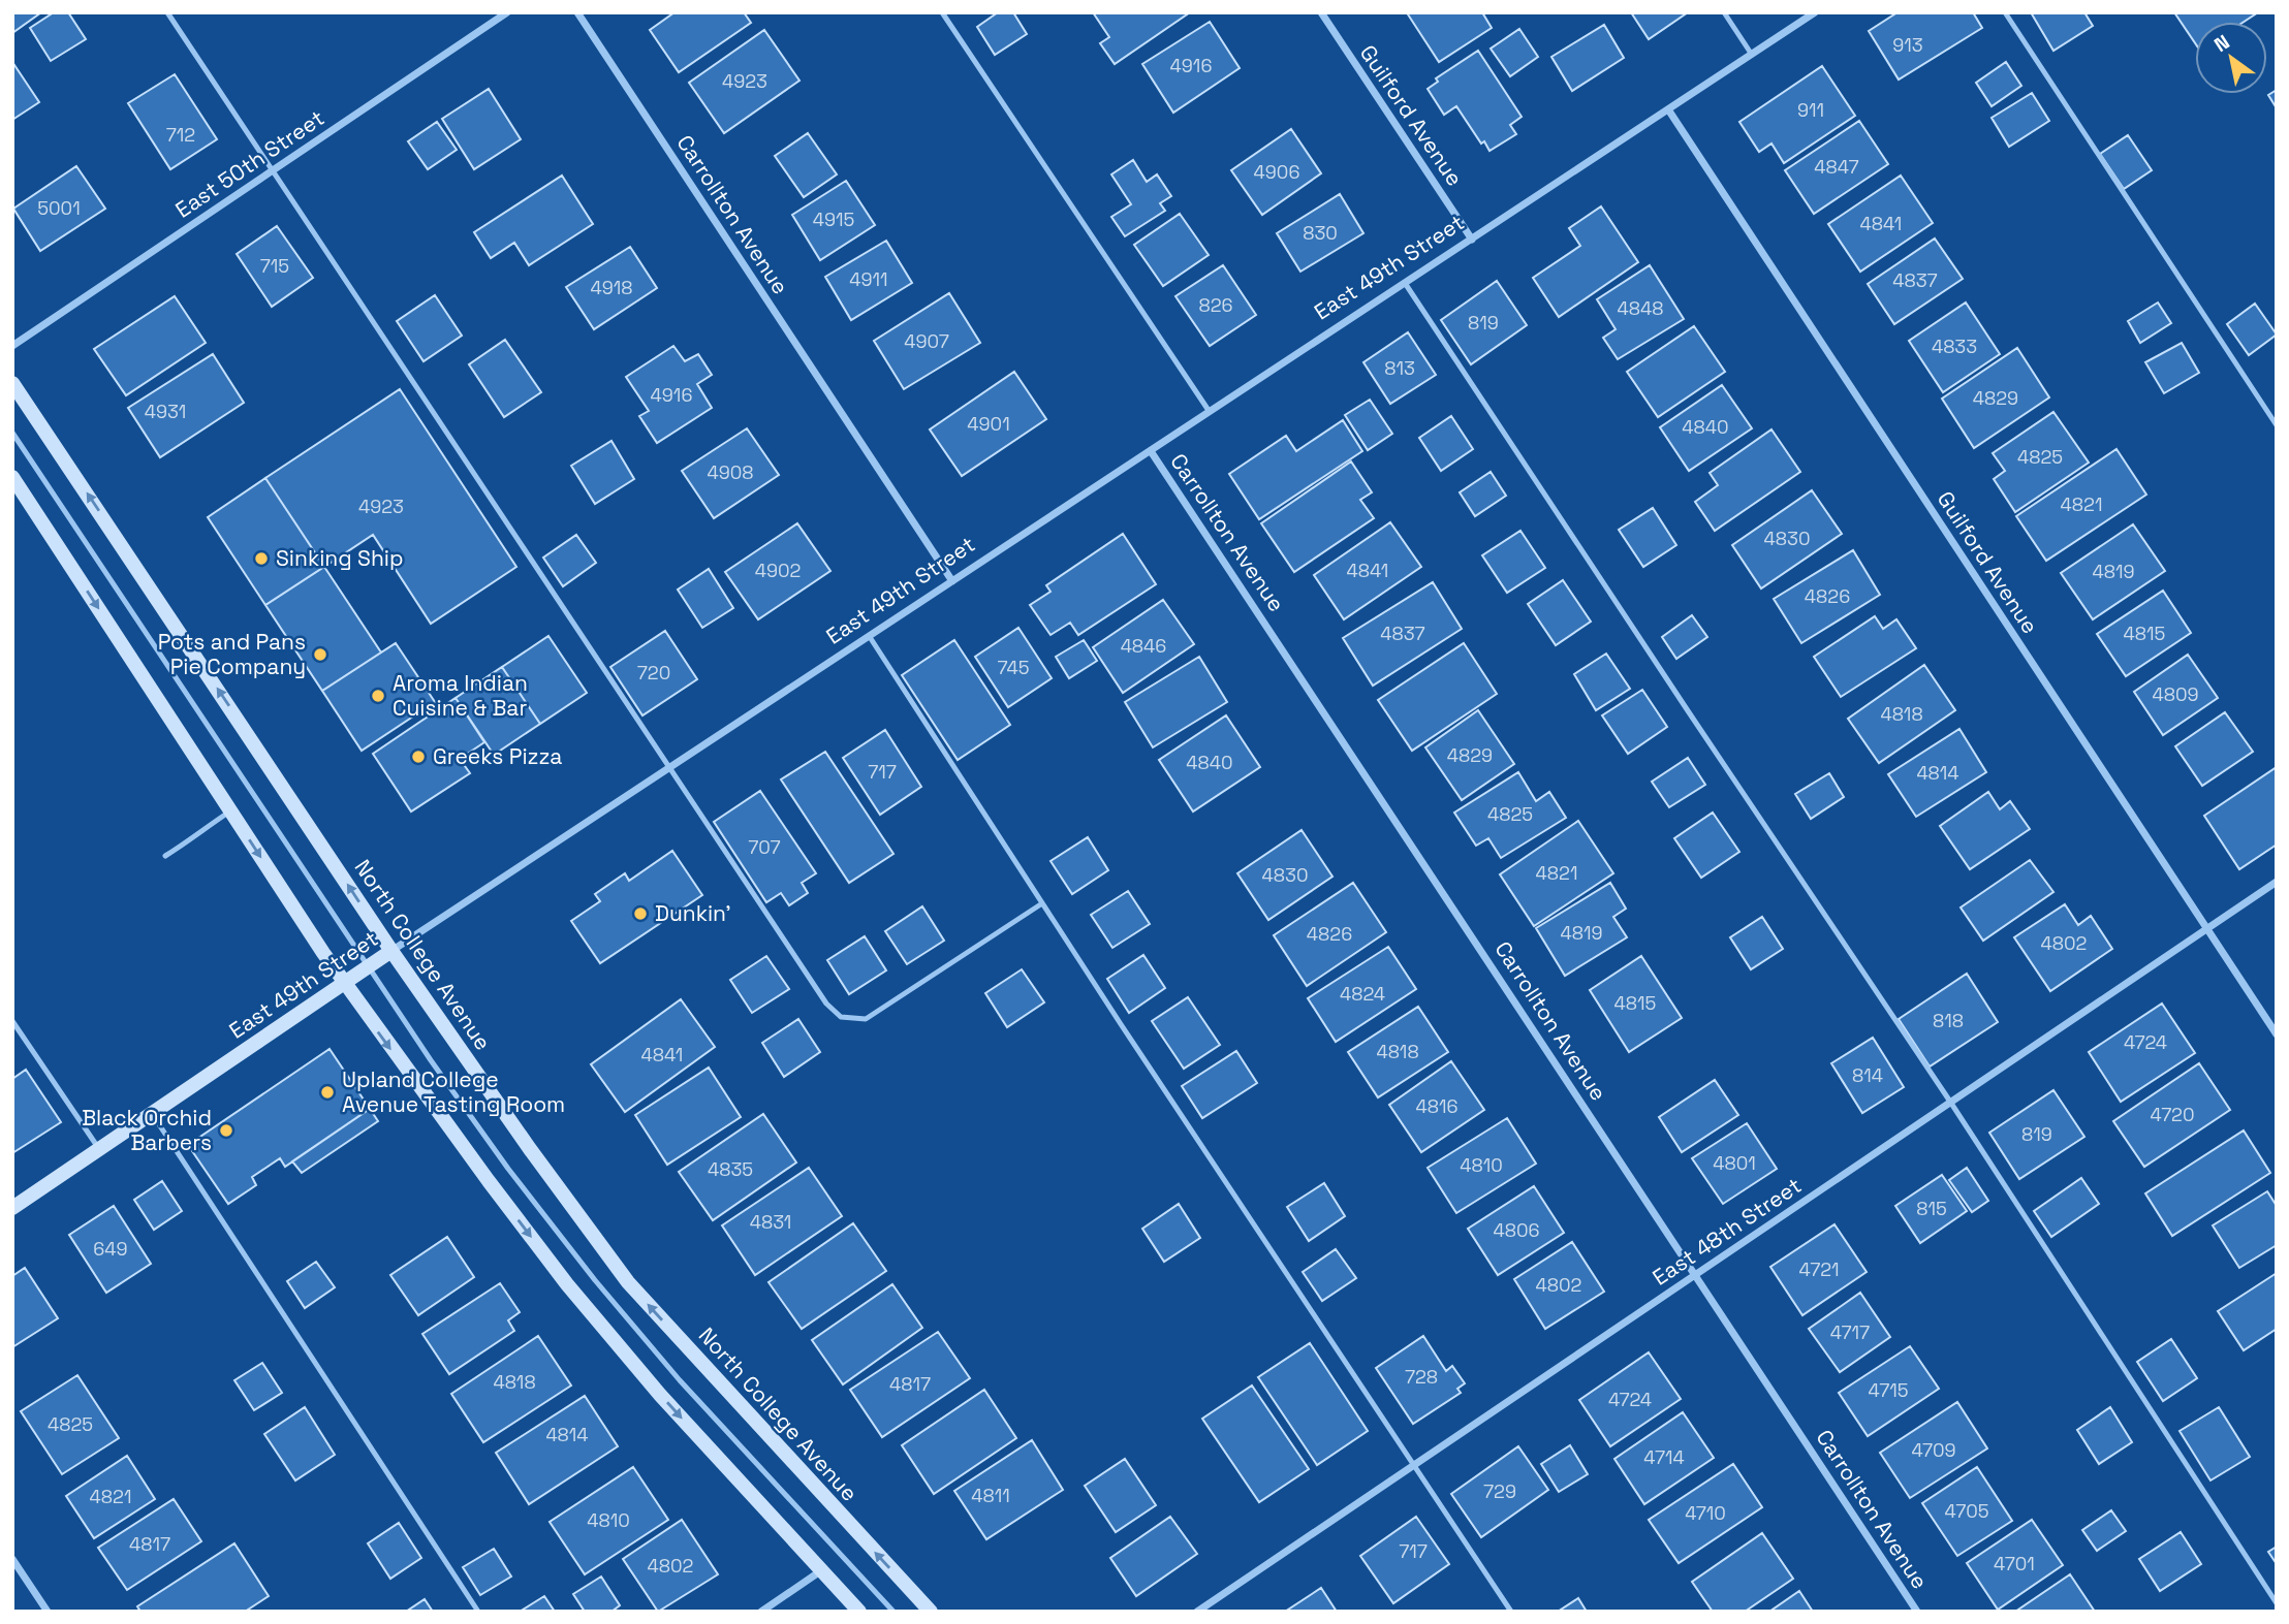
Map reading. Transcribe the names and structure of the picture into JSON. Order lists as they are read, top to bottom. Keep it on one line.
{"streets":{"main road":["East 49th Street","North College Avenue"],"street":["Guilford Avenue","East 50th Street","Carrollton Avenue","East 48th Street"]},"crossings":[["Guilford Avenue","East 49th Street"],["Guilford Avenue","East 48th Street"],["Carrollton Avenue","East 49th Street"],["Carrollton Avenue","East 48th Street"],["East 49th Street","North College Avenue"]],"places":["Sinking Ship","Pots and Pans Pie Company","Aroma Indian Cuisine & Bar","Greeks Pizza","Dunkin'","Upland College Avenue Tasting Room","Black Orchid Barbers"],"house_numbers":["913","4916","4923","911","712","4847","4906","5001","4915","4841","830","715","4911","4837","4918","826","4848","819","4907","4833","813","4916","4829","4931","4901","4840","4825","4908","4821","4923","4830","4902","4841","4819","4826","4837","4815","4846","745","720","4809","4818","4829","4840","717","4814","4825","707","4821","4830","4819","4826","4802","4824","4815","818","4724","4818","4841","814","4816","4720","819","4801","4810","4835","815","4831","4806","649","4721","4802","4717","728","4818","4817","4715","4724","4825","4814","4709","4714","729","4811","4821","4705","4710","4810","4817","717","4701","4802"],"north":"top left"}
